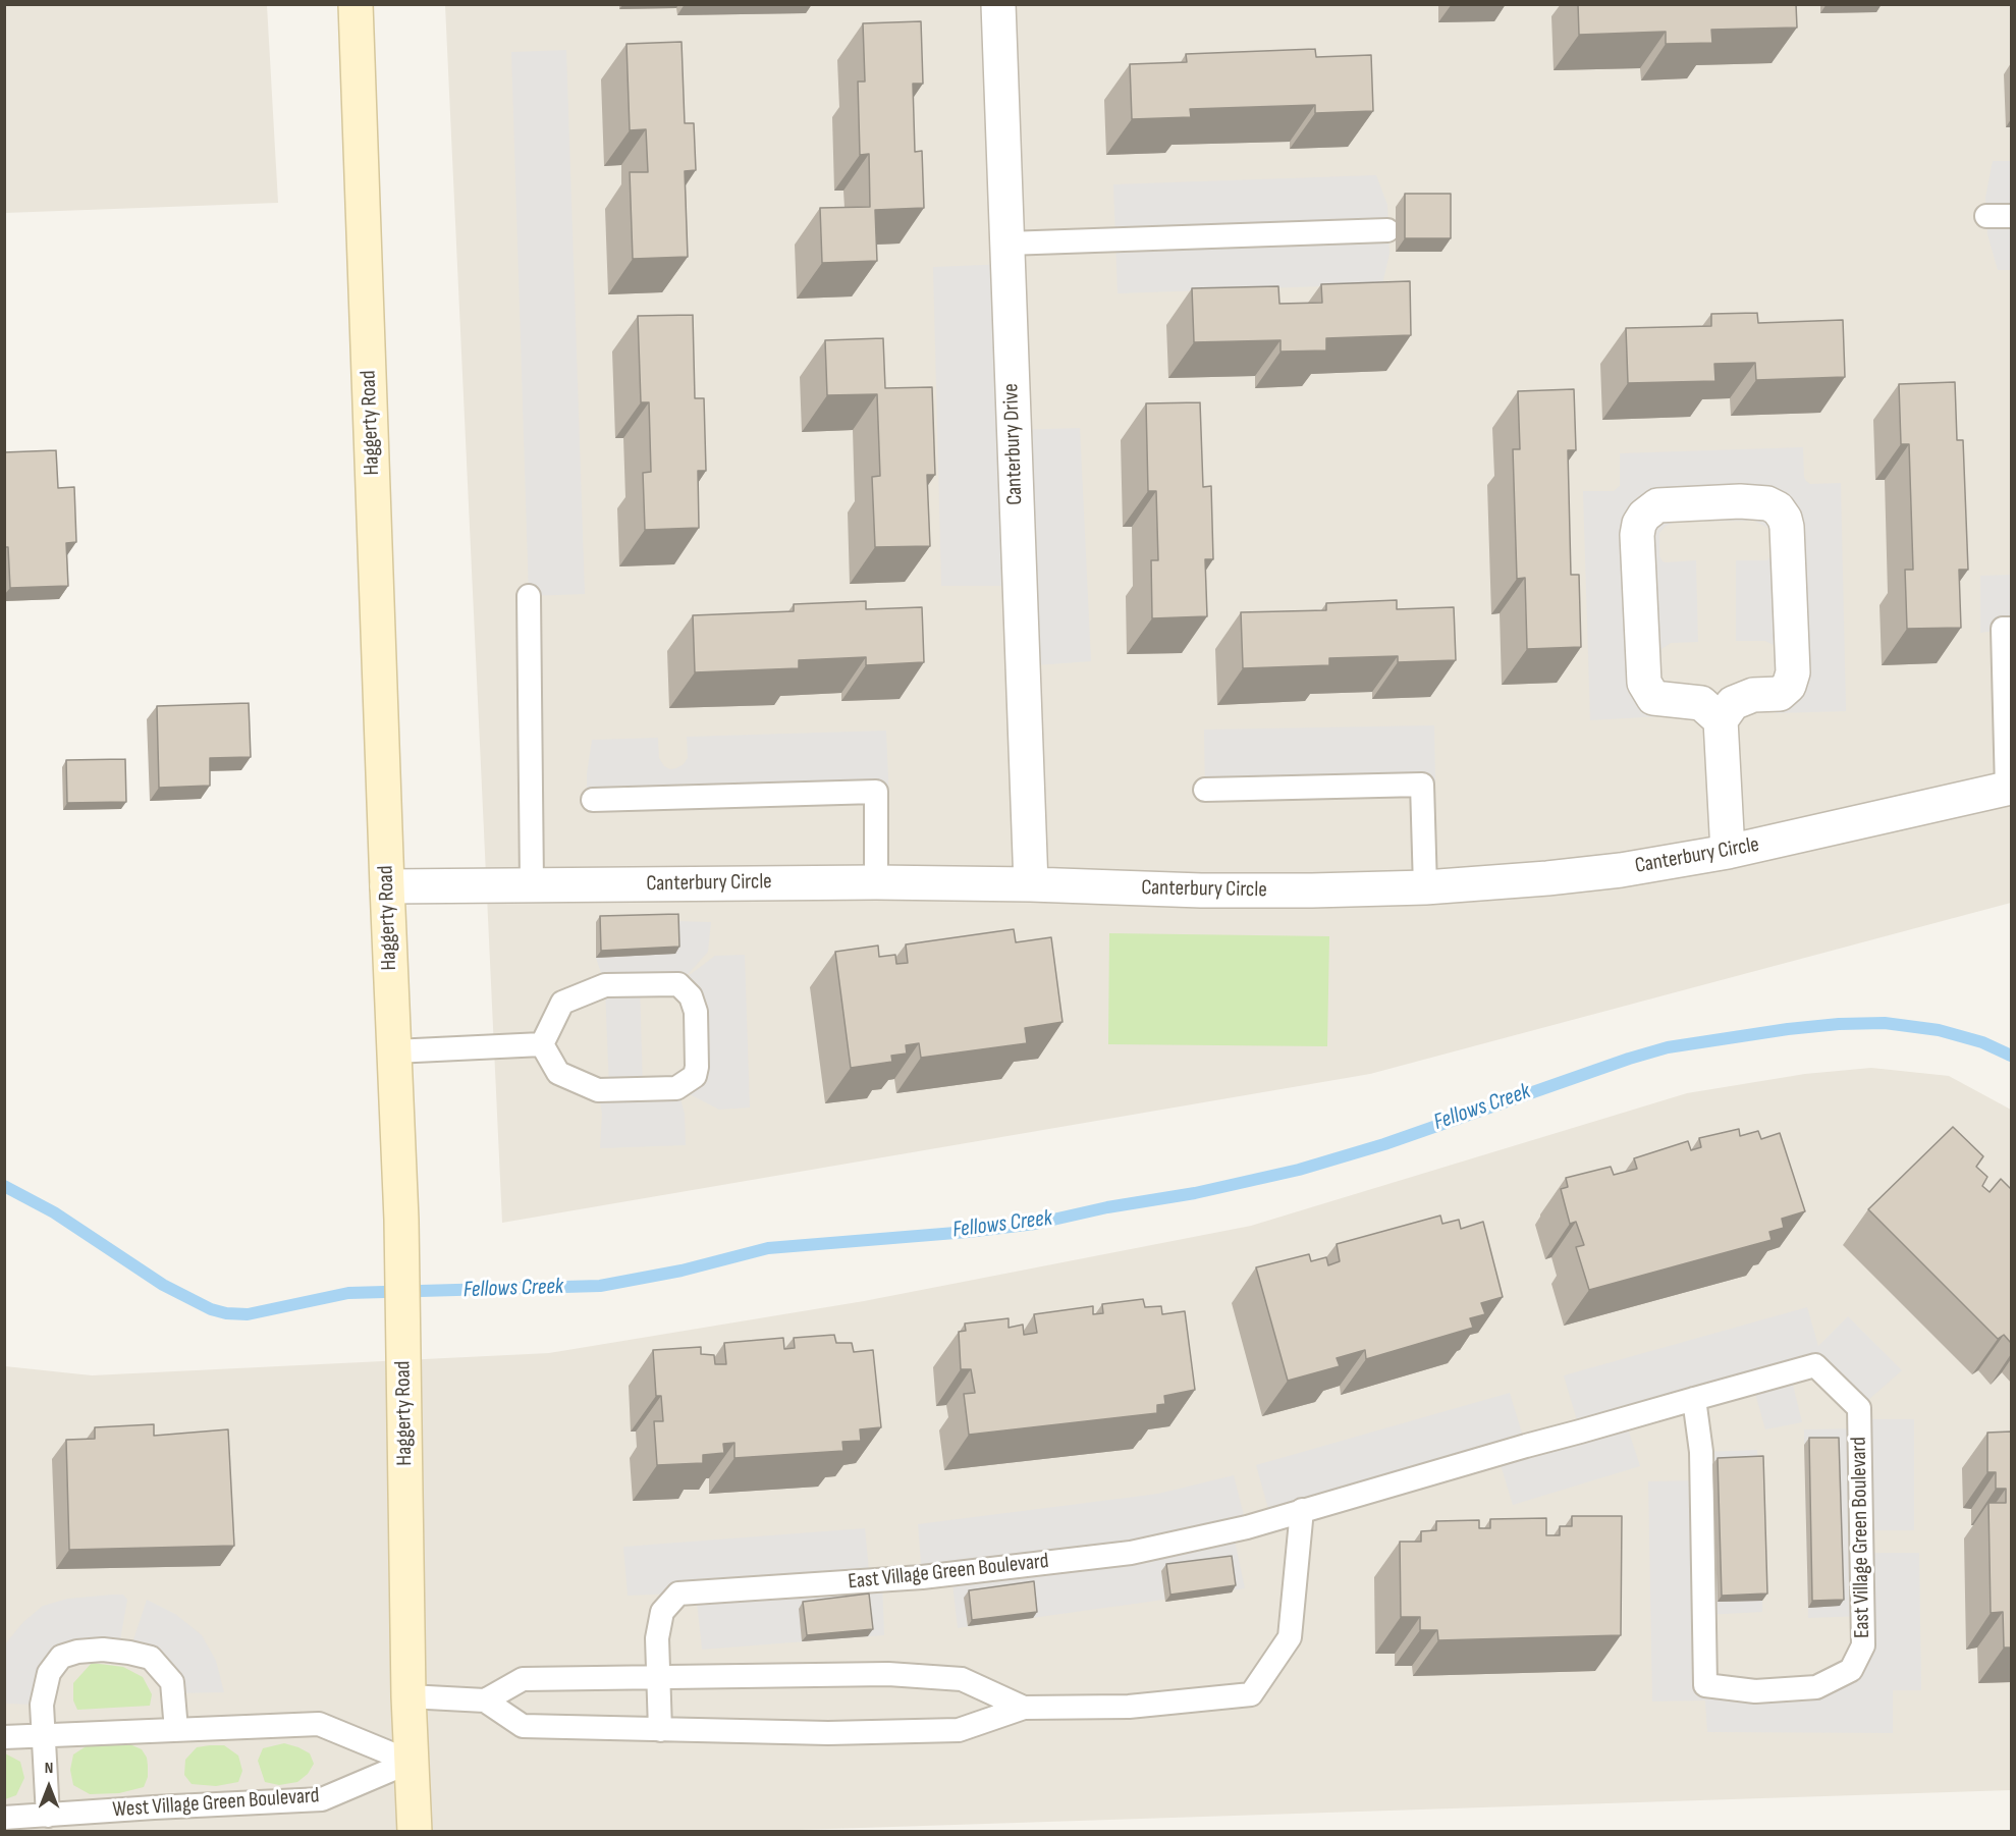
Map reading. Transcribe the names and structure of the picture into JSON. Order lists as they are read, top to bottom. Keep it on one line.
{"streets":{"main road":["Haggerty Road"],"street":["Canterbury Drive","Canterbury Circle"],"lane":["East Village Green Boulevard","West Village Green Boulevard"]},"crossings":[["Haggerty Road","Canterbury Circle"],["Haggerty Road","West Village Green Boulevard"],["Canterbury Drive","Canterbury Circle"]],"water":["Fellows Creek"],"north":"top"}
